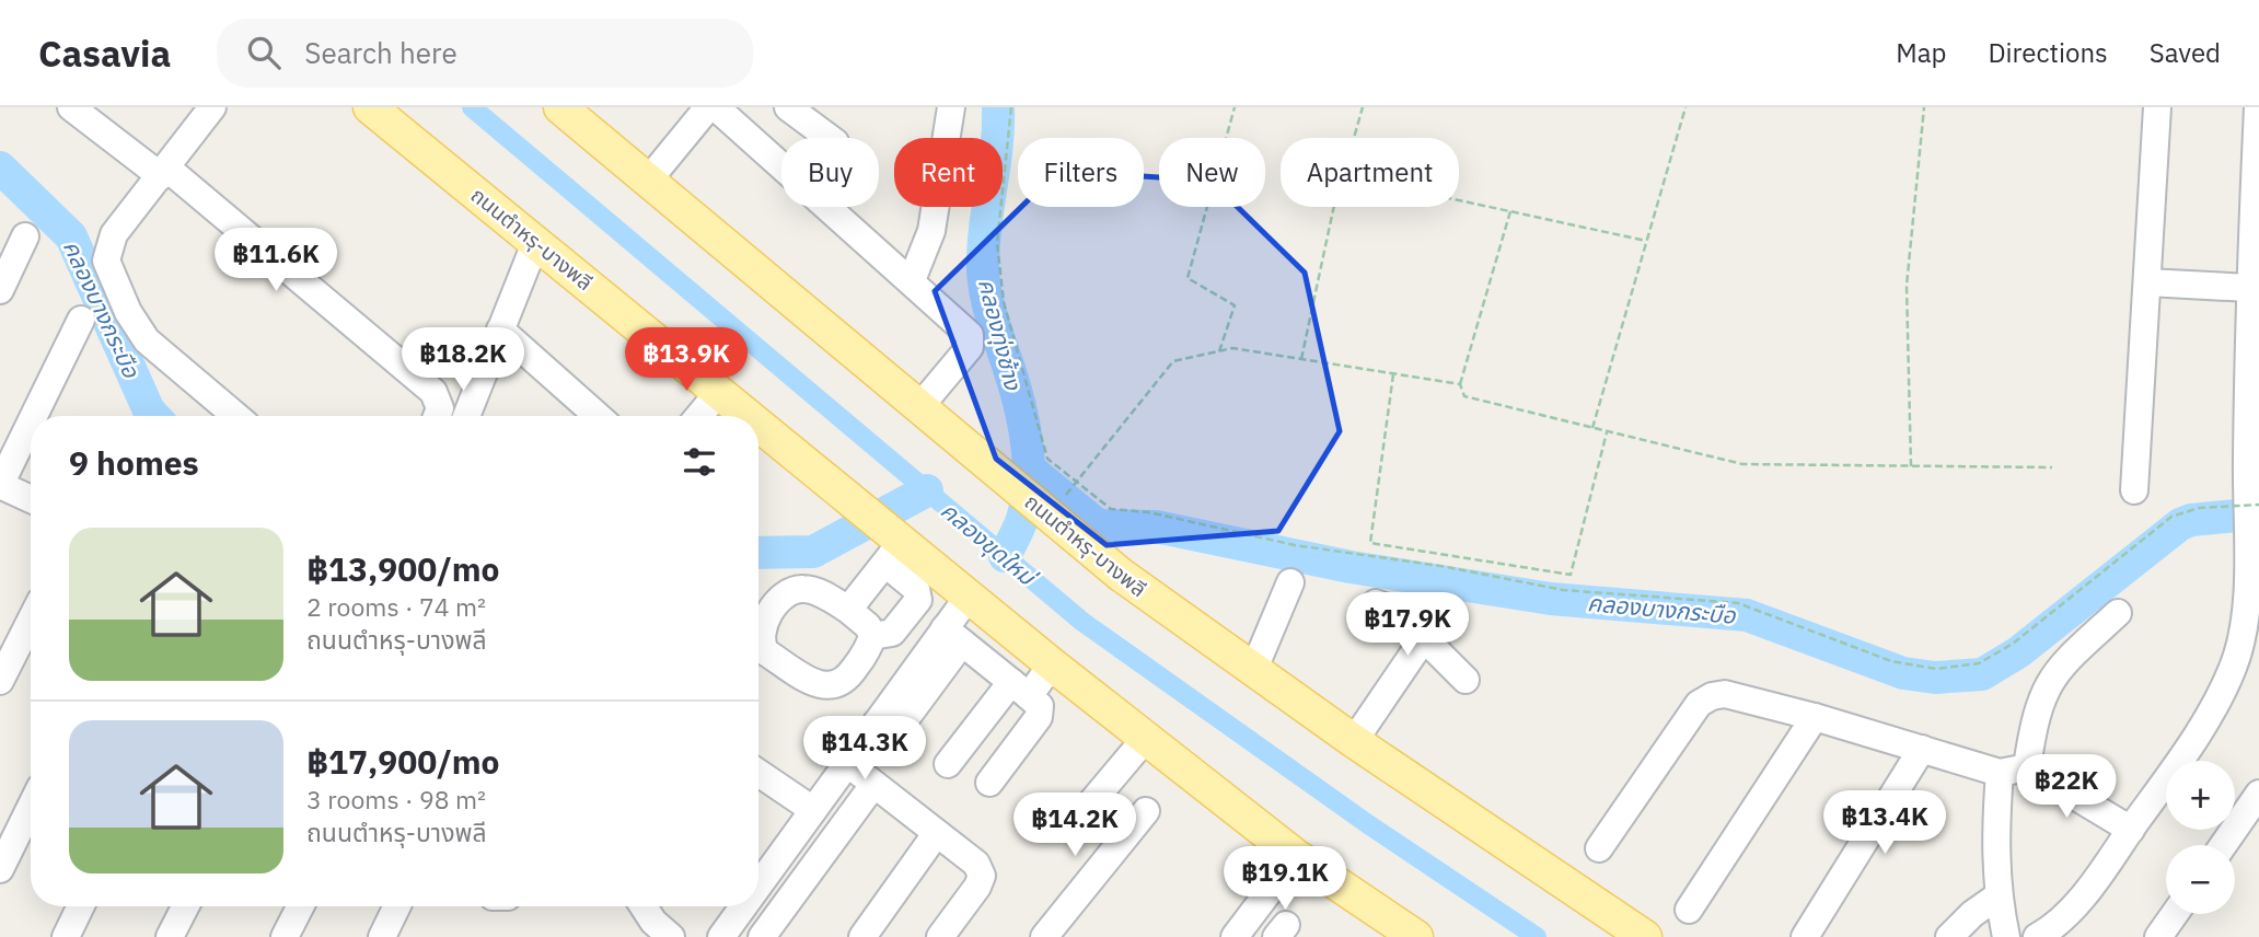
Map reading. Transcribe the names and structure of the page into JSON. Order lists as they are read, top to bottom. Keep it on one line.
{"streets":{"main road":["ถนนตำหรุ-บางพลี"]},"water":["คลองบางกระบือ","คลองทุ่งช้าง","คลองขุดใหม่"],"page":{"header":"Casavia","search":"Search here","nav":["Map","Directions","Saved"],"chip":["Buy","Rent","Filters","New","Apartment"],"price":["฿11.6K","฿18.2K","฿13.9K","฿17.9K","฿14.3K","฿22K","฿13.4K","฿14.2K","฿19.1K"],"heading":"9 homes","list":[{"name":"฿13,900/mo","note":"2 rooms · 74 m² · ถนนตำหรุ-บางพลี"},{"name":"฿17,900/mo","note":"3 rooms · 98 m² · ถนนตำหรุ-บางพลี"}],"map_buttons":["+","−"]}}
